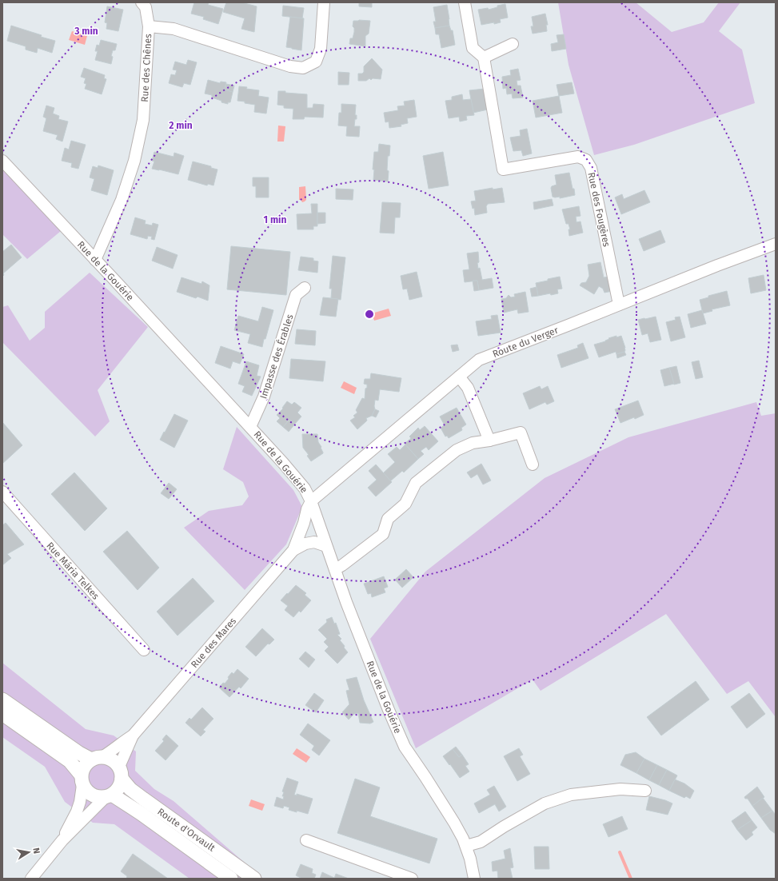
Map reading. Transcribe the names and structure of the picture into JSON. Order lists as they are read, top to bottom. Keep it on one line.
{"streets":{"street":["Rue des Chênes","Rue des Fougères","Rue de la Gouérie","Route du Verger","Impasse des Érables","Rue Mária Telkes","Rue des Mares","Route d'Orvault"]},"crossings":[["Rue des Chênes","Rue de la Gouérie"],["Rue des Fougères","Route du Verger"],["Rue de la Gouérie","Route du Verger"],["Rue de la Gouérie","Impasse des Érables"],["Rue de la Gouérie","Rue des Mares"],["Route du Verger","Rue des Mares"],["Rue des Mares","Route d'Orvault"]],"north":"right","rings":["3 min","2 min","1 min"]}
